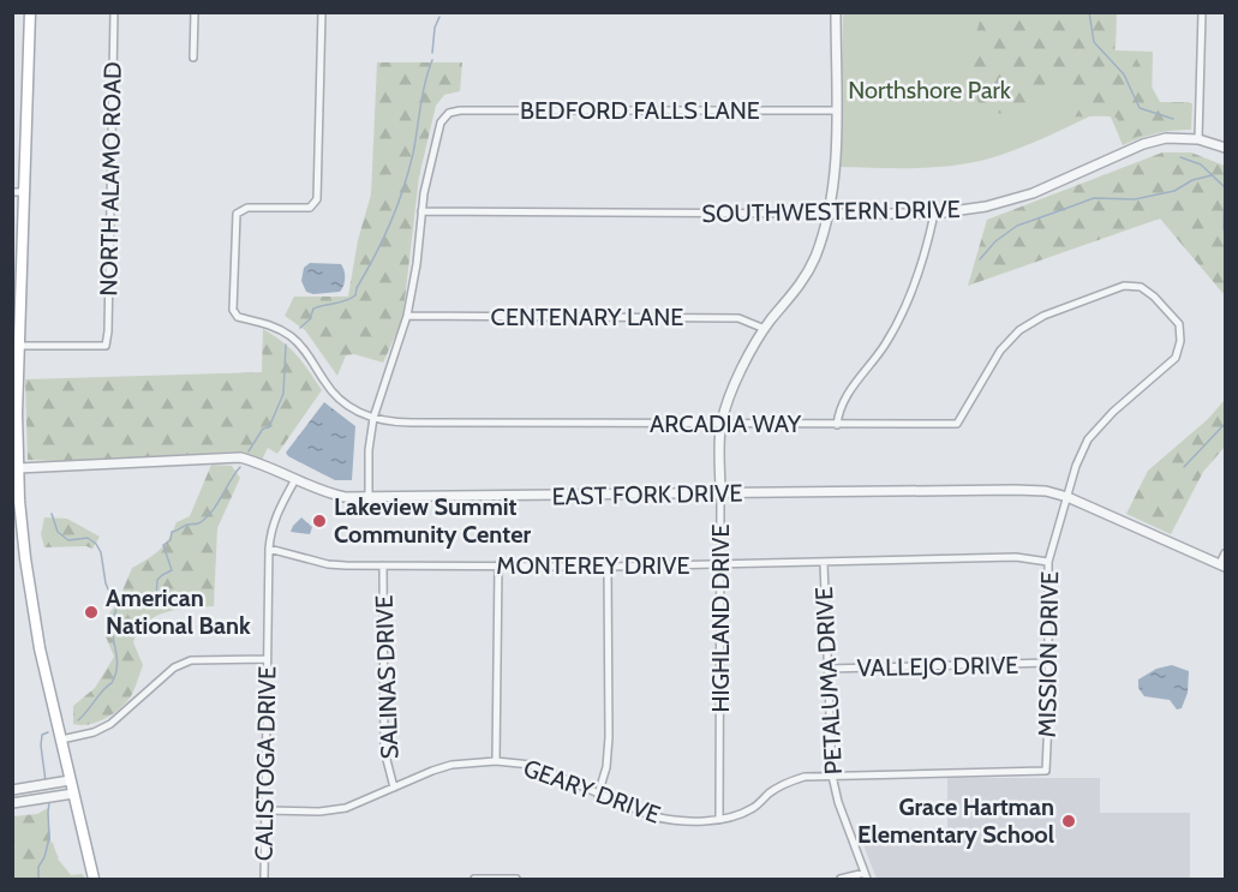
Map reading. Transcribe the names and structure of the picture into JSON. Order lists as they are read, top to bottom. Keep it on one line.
{"streets":{"street":["BEDFORD FALLS LANE","NORTH ALAMO ROAD","SOUTHWESTERN DRIVE","CENTENARY LANE","ARCADIA WAY","EAST FORK DRIVE","MONTEREY DRIVE","HIGHLAND DRIVE","MISSION DRIVE","VALLEJO DRIVE","SALINAS DRIVE","PETALUMA DRIVE","CALISTOGA DRIVE","GEARY DRIVE"]},"crossings":[["BEDFORD FALLS LANE","SOUTHWESTERN DRIVE"],["BEDFORD FALLS LANE","HIGHLAND DRIVE"],["SOUTHWESTERN DRIVE","HIGHLAND DRIVE"],["CENTENARY LANE","HIGHLAND DRIVE"],["ARCADIA WAY","HIGHLAND DRIVE"],["ARCADIA WAY","MISSION DRIVE"],["EAST FORK DRIVE","HIGHLAND DRIVE"],["EAST FORK DRIVE","MISSION DRIVE"],["EAST FORK DRIVE","CALISTOGA DRIVE"],["MONTEREY DRIVE","HIGHLAND DRIVE"],["MONTEREY DRIVE","MISSION DRIVE"],["MONTEREY DRIVE","SALINAS DRIVE"],["MONTEREY DRIVE","PETALUMA DRIVE"],["MONTEREY DRIVE","CALISTOGA DRIVE"],["HIGHLAND DRIVE","GEARY DRIVE"],["MISSION DRIVE","VALLEJO DRIVE"],["MISSION DRIVE","GEARY DRIVE"],["VALLEJO DRIVE","PETALUMA DRIVE"],["SALINAS DRIVE","GEARY DRIVE"],["PETALUMA DRIVE","GEARY DRIVE"],["CALISTOGA DRIVE","GEARY DRIVE"]],"parks":["Northshore Park"],"places":["Lakeview Summit Community Center","American National Bank","Grace Hartman Elementary School"]}
